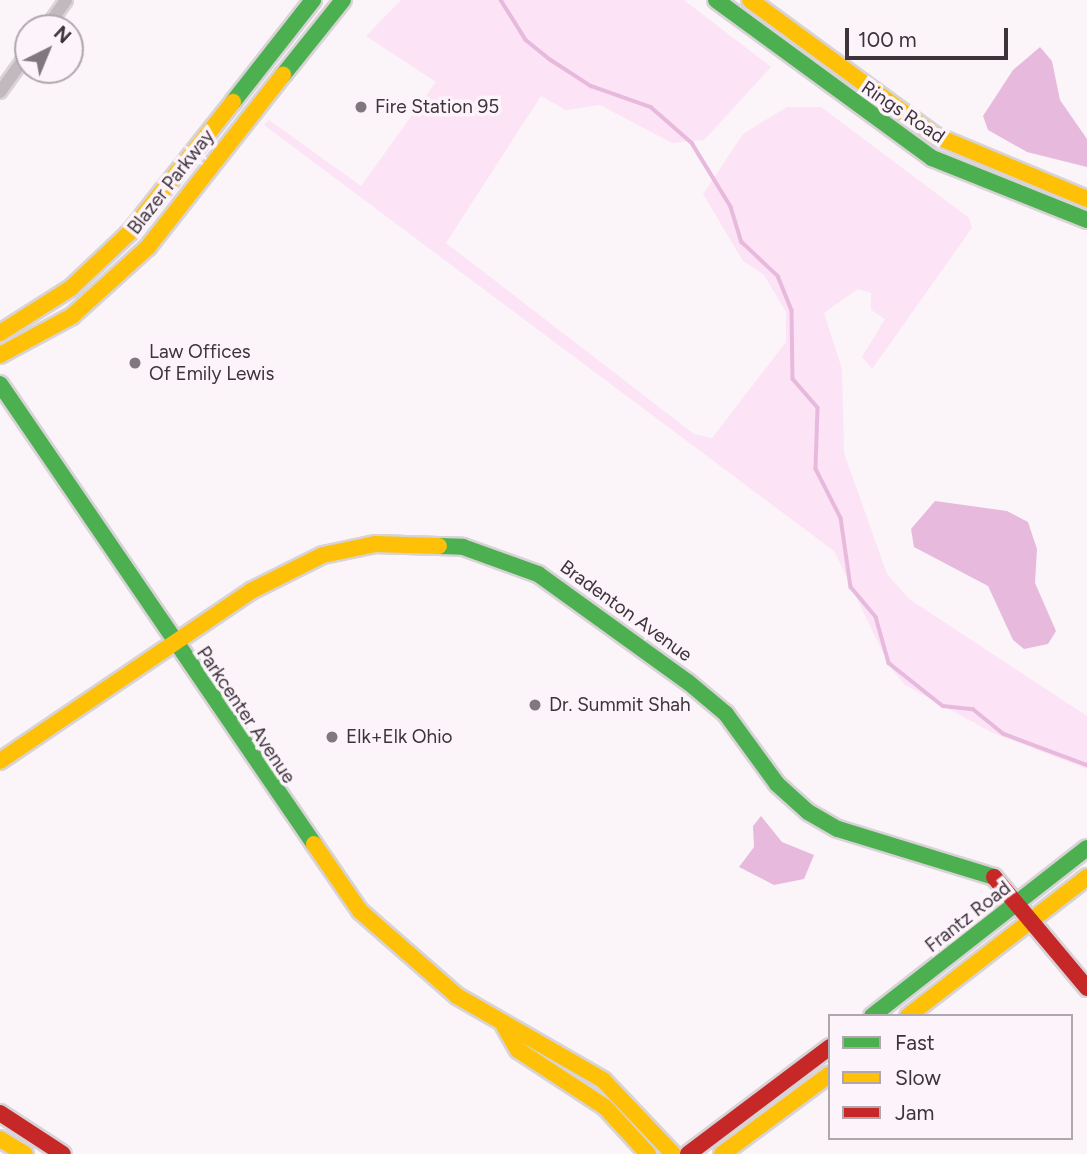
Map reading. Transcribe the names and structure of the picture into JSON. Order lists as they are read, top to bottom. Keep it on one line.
{"streets":{"street":["Rings Road","Blazer Parkway","Bradenton Avenue","Parkcenter Avenue","Frantz Road"]},"crossings":[["Bradenton Avenue","Parkcenter Avenue"],["Bradenton Avenue","Frantz Road"]],"places":["Fire Station 95","Law Offices Of Emily Lewis","Dr. Summit Shah","Elk+Elk Ohio"],"legend":["Fast","Slow","Jam"],"scale_bar":"100 m","north":"top right"}
